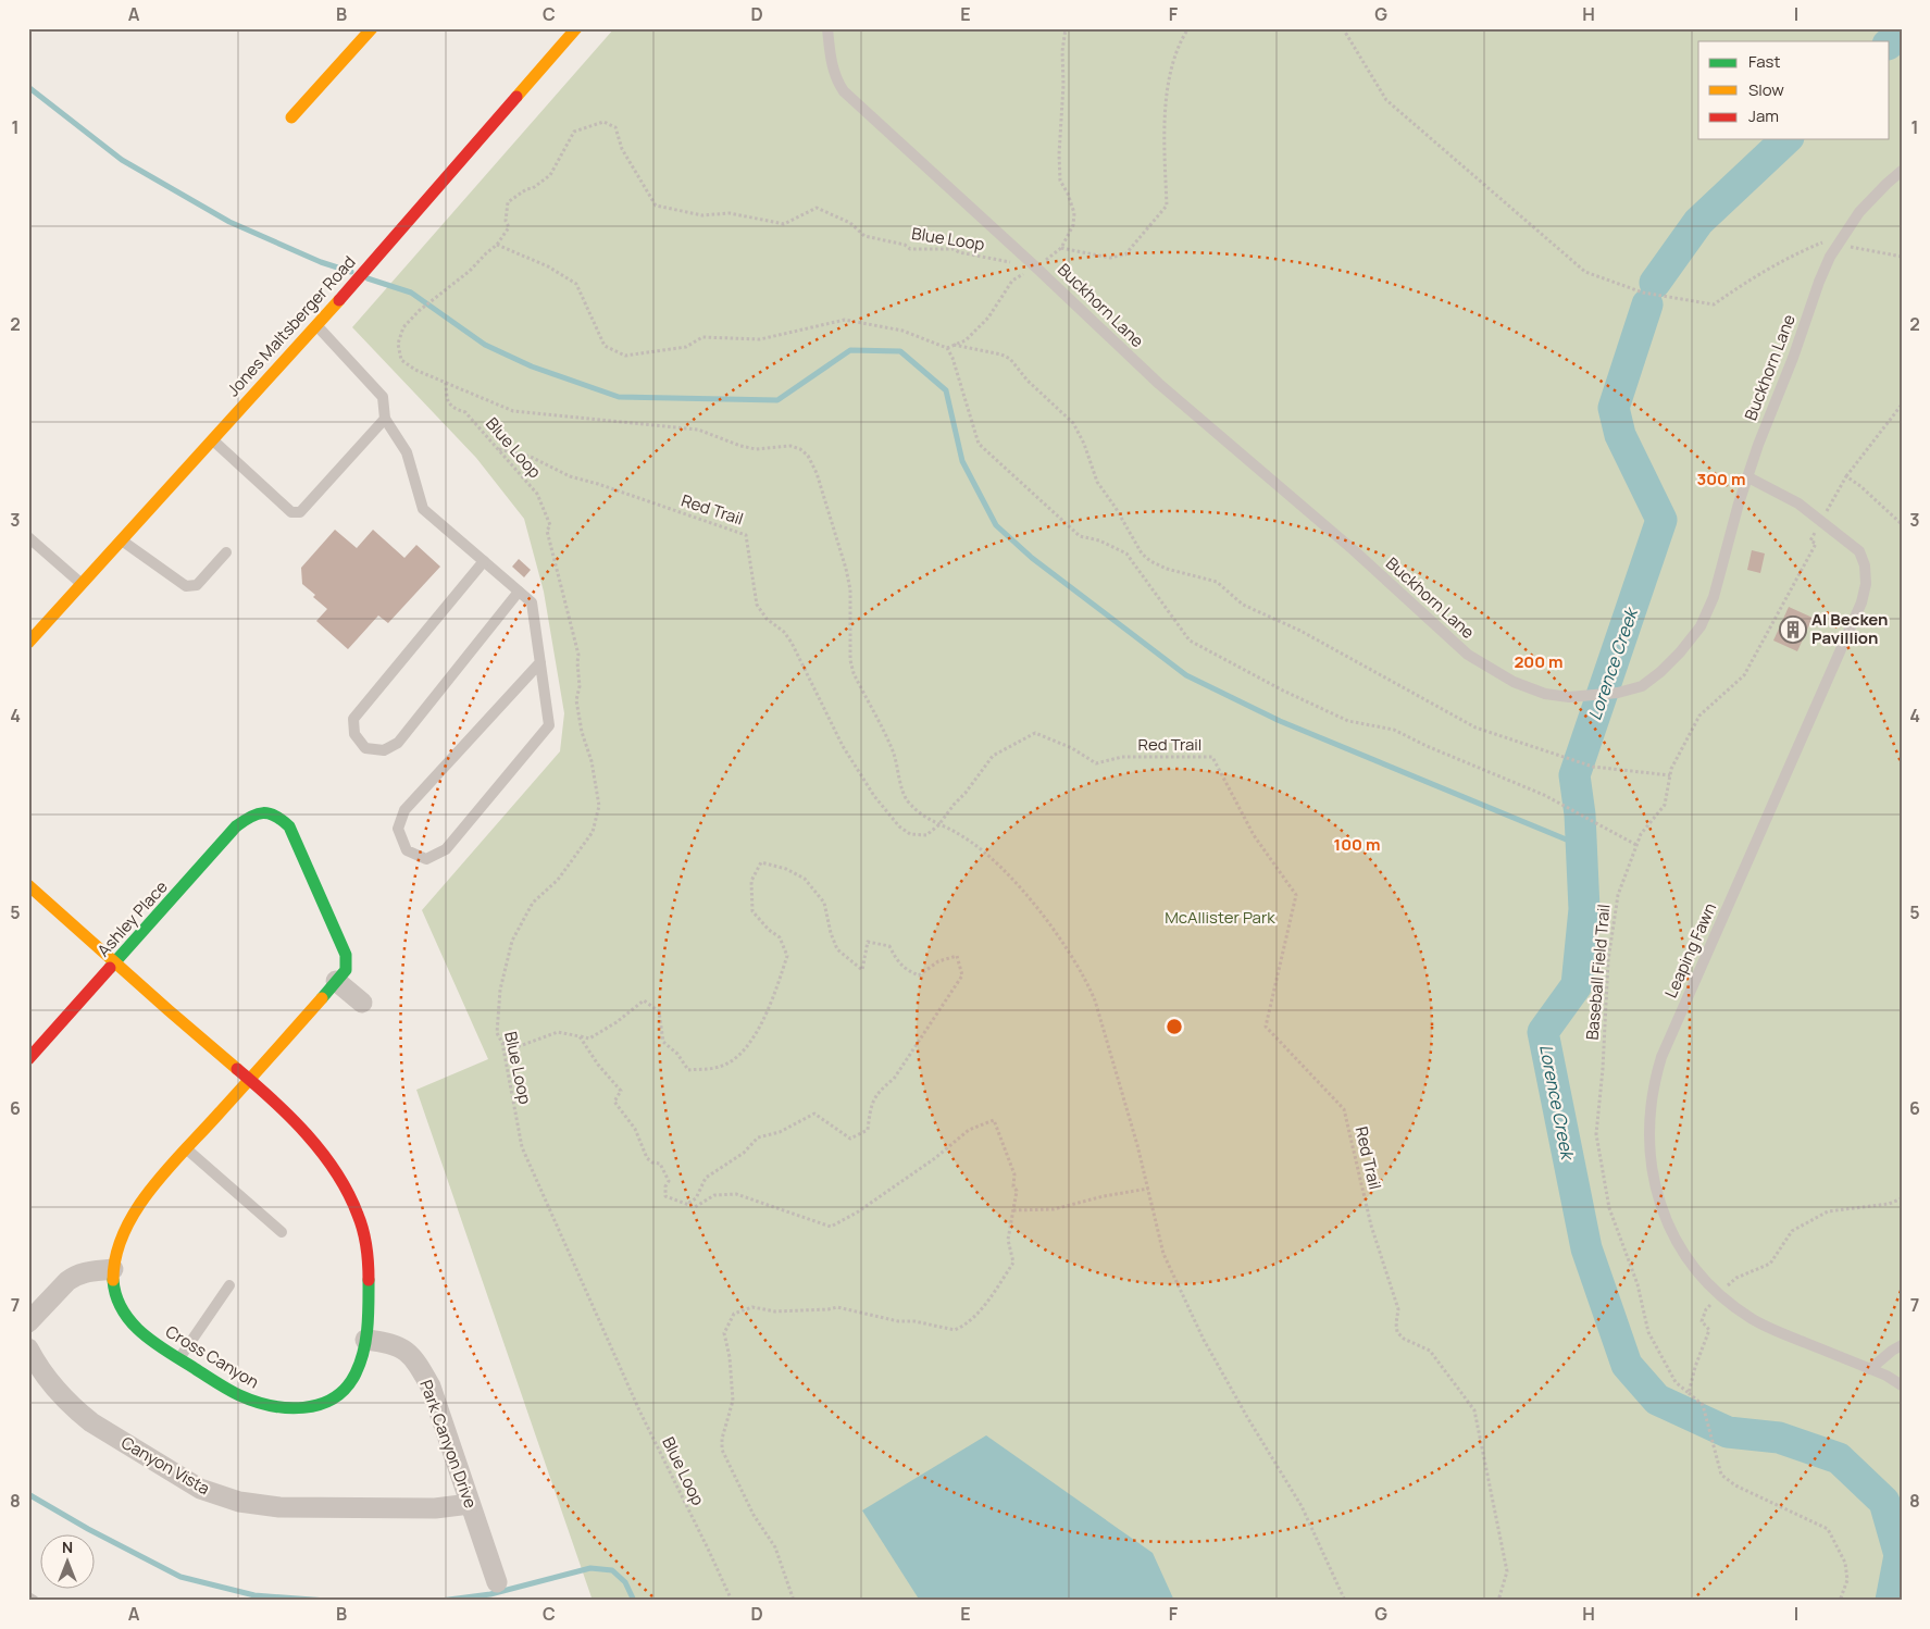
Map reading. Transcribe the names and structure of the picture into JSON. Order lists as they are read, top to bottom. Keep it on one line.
{"streets":{"street":["Jones Maltsberger Road","Ashley Place","Cross Canyon","Park Canyon Drive","Canyon Vista"],"lane":["Buckhorn Lane","Leaping Fawn"],"path":["Blue Loop","Red Trail","Baseball Field Trail"]},"crossings":[["Blue Loop","Buckhorn Lane"],["Blue Loop","Red Trail"],["Buckhorn Lane","Leaping Fawn"],["Ashley Place","Cross Canyon"],["Cross Canyon","Park Canyon Drive"],["Park Canyon Drive","Canyon Vista"]],"water":["Lorence Creek"],"parks":["McAllister Park"],"places":{"building":["Al Becken Pavillion"]},"legend":["Fast","Slow","Jam"],"north":"top","grid":{"columns":["A","B","C","D","E","F","G","H","I"],"rows":["1","2","3","4","5","6","7","8"]},"rings":["300 m","200 m","100 m"]}
